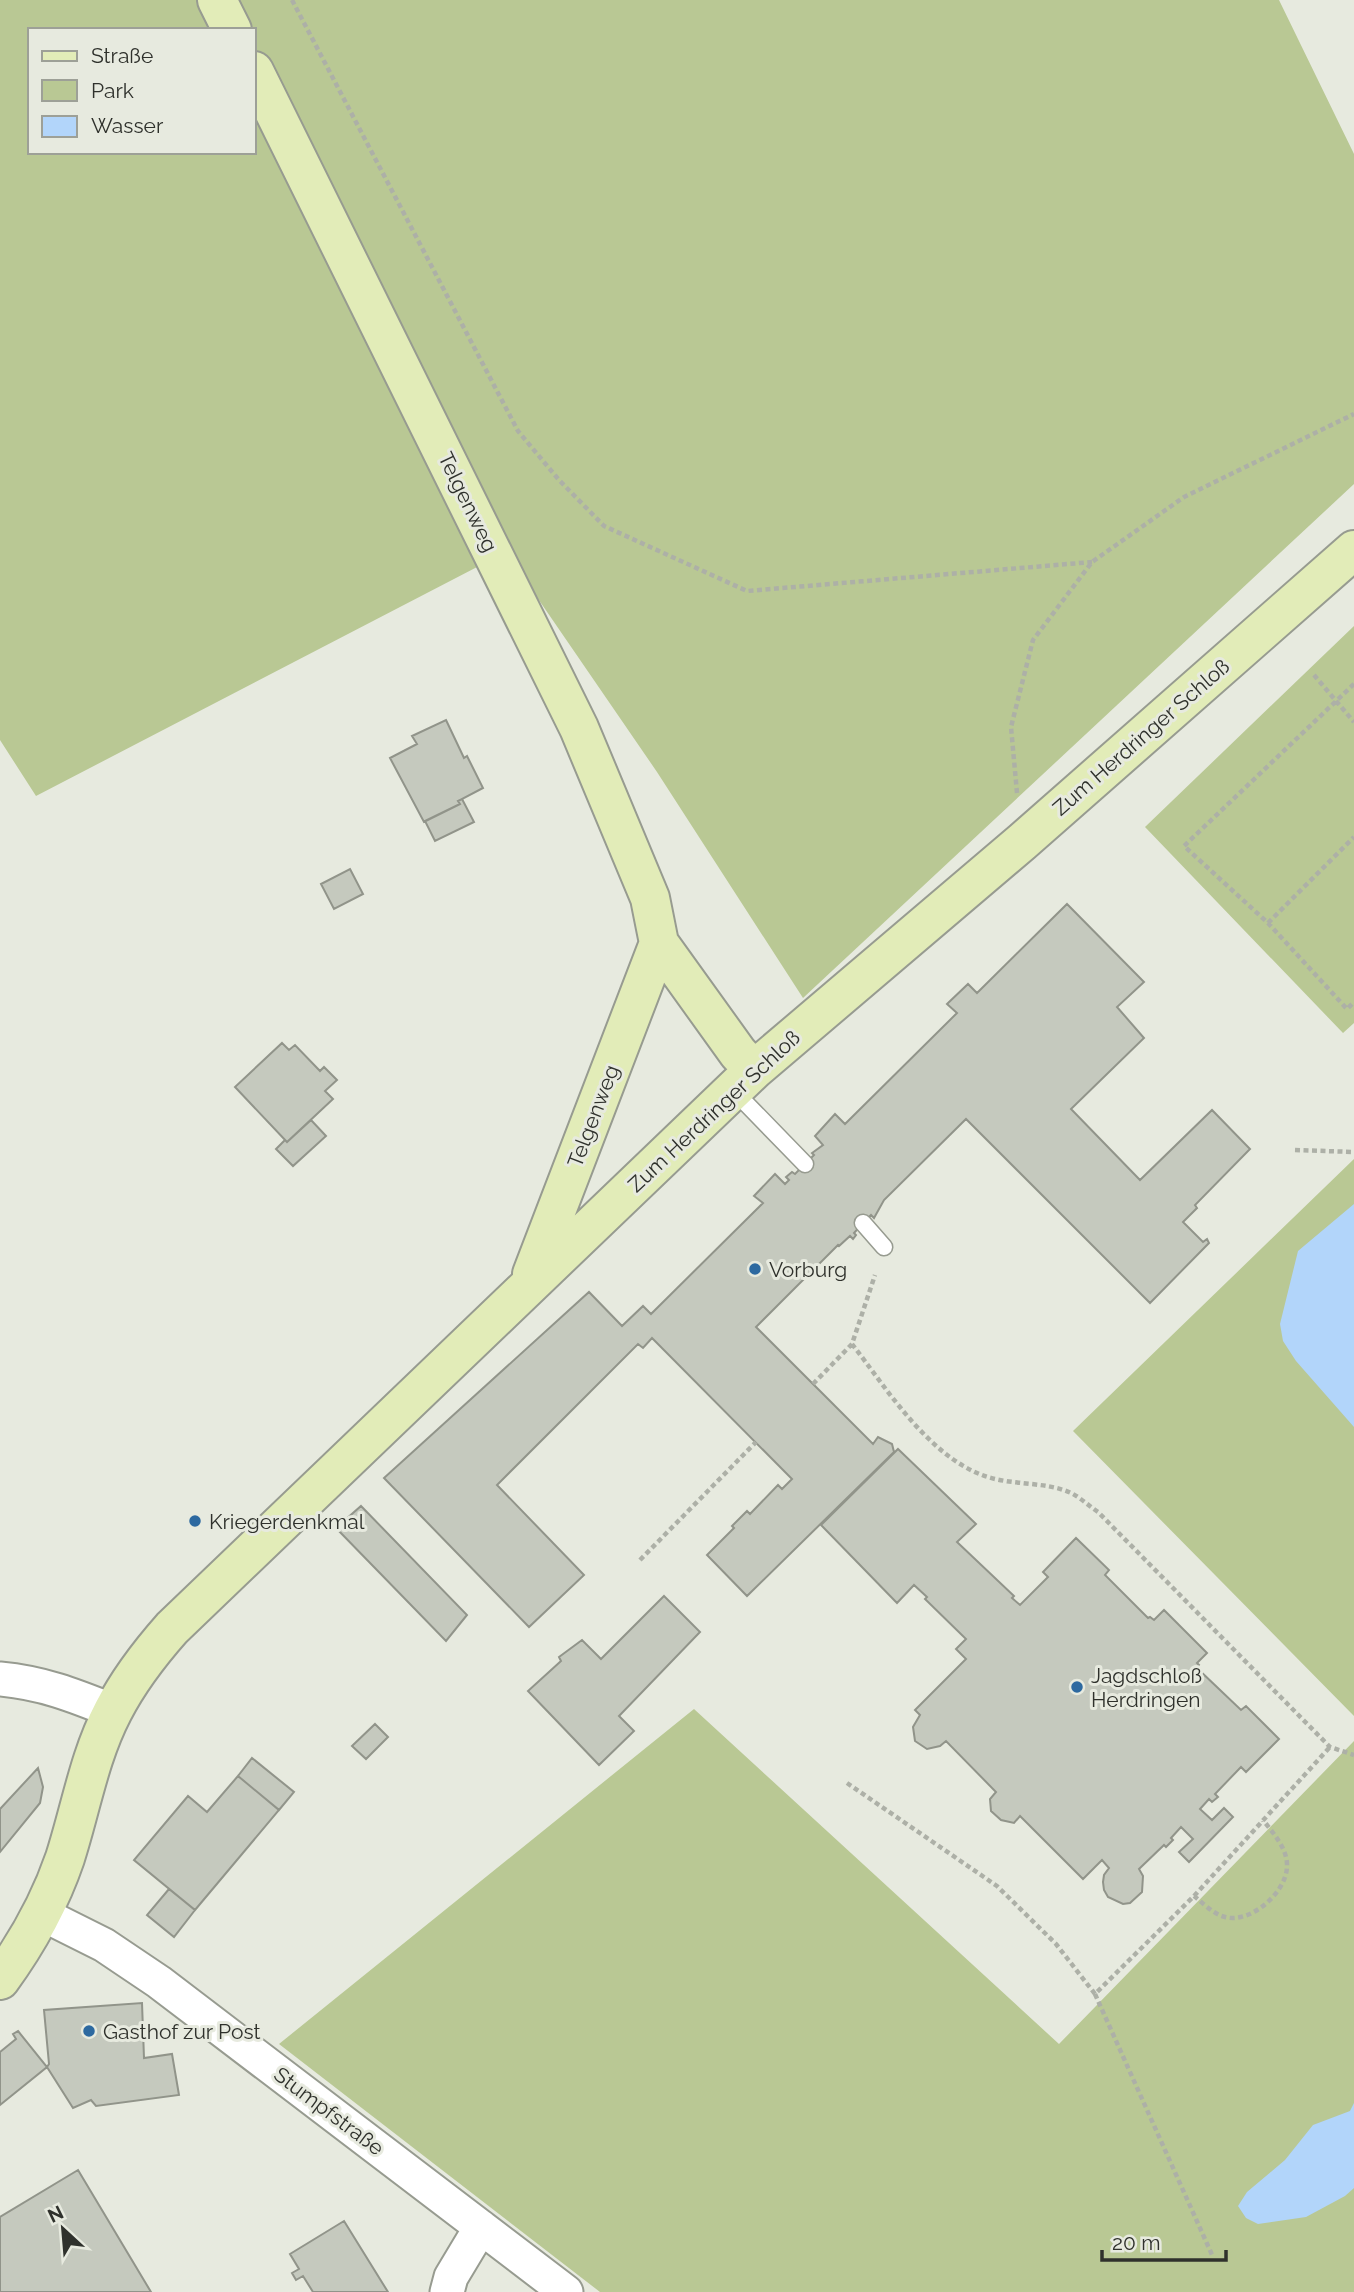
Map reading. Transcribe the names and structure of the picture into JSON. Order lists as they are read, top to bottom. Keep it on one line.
{"streets":{"main road":["Telgenweg","Zum Herdringer Schloß"],"street":["Stumpfstraße"]},"crossings":[["Telgenweg","Zum Herdringer Schloß"],["Zum Herdringer Schloß","Stumpfstraße"]],"places":["Vorburg","Kriegerdenkmal","Jagdschloß Herdringen","Gasthof zur Post"],"legend":["Straße","Park","Wasser"],"scale_bar":"20 m","north":"top left"}
